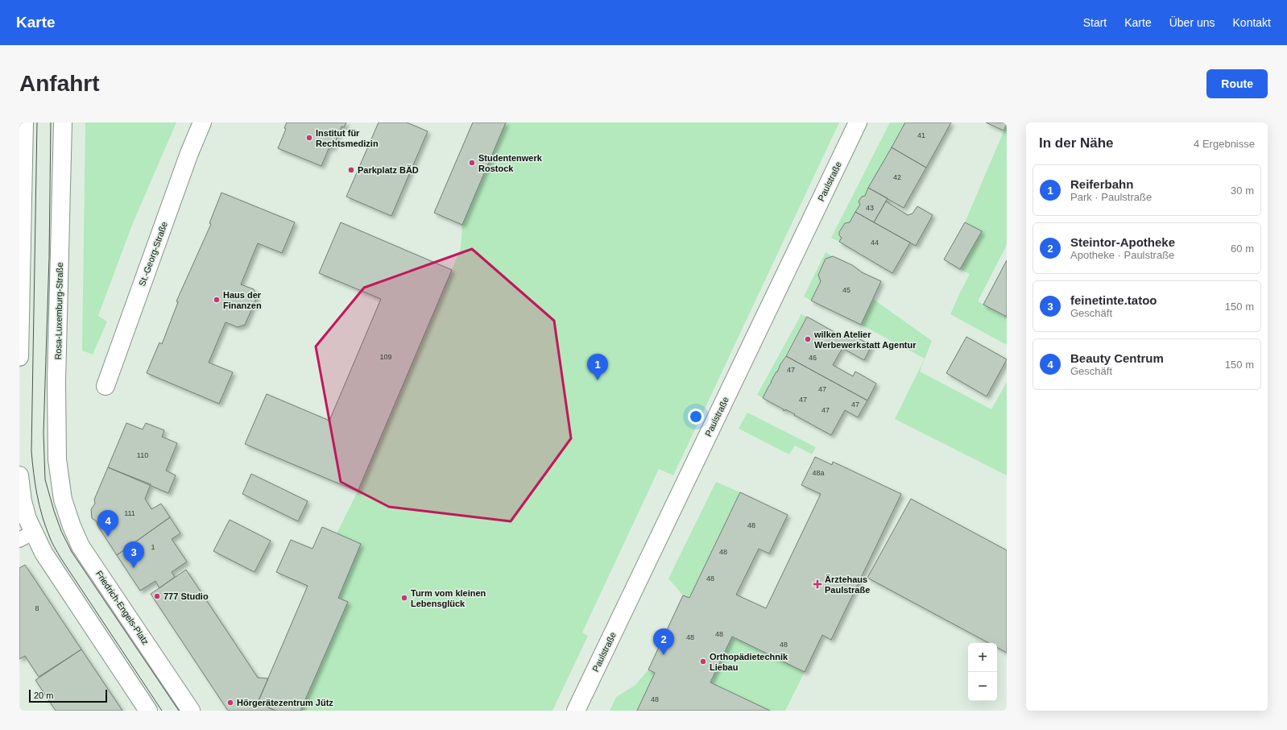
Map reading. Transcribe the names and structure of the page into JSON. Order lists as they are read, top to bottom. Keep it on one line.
{"streets":{"street":["Paulstraße","St.-Georg-Straße","Rosa-Luxemburg-Straße","Friedrich-Engels-Platz"]},"crossings":[["Rosa-Luxemburg-Straße","Friedrich-Engels-Platz"]],"places":{"other":["Institut für Rechtsmedizin","Studentenwerk Rostock","Parkplatz BÄD","Haus der Finanzen","wilken Atelier Werbewerkstatt Agentur","777 Studio","Turm vom kleinen Lebensglück","Orthopädietechnik Liebau","Hörgerätezentrum Jütz"],"health":["Ärztehaus Paulstraße"]},"house_numbers":["41","42","43","44","45","109","46","47","47","47","47","47","110","48a","111","48","1","48","48","8","48","48","48","48"],"scale_bar":"20 m","page":{"header":"Karte","nav":["Start","Karte","Über uns","Kontakt"],"buttons":"Route","title":"Anfahrt","heading":["In der Nähe","4 Ergebnisse"],"list":[{"mark":"1","name":"Reiferbahn","note":"Park · Paulstraße","value":"30 m"},{"mark":"2","name":"Steintor-Apotheke","note":"Apotheke · Paulstraße","value":"60 m"},{"mark":"3","name":"feinetinte.tatoo","note":"Geschäft","value":"150 m"},{"mark":"4","name":"Beauty Centrum","note":"Geschäft","value":"150 m"}],"pins":["1","4","3","2"],"map_buttons":["+","−"],"scale":"20 m"}}
